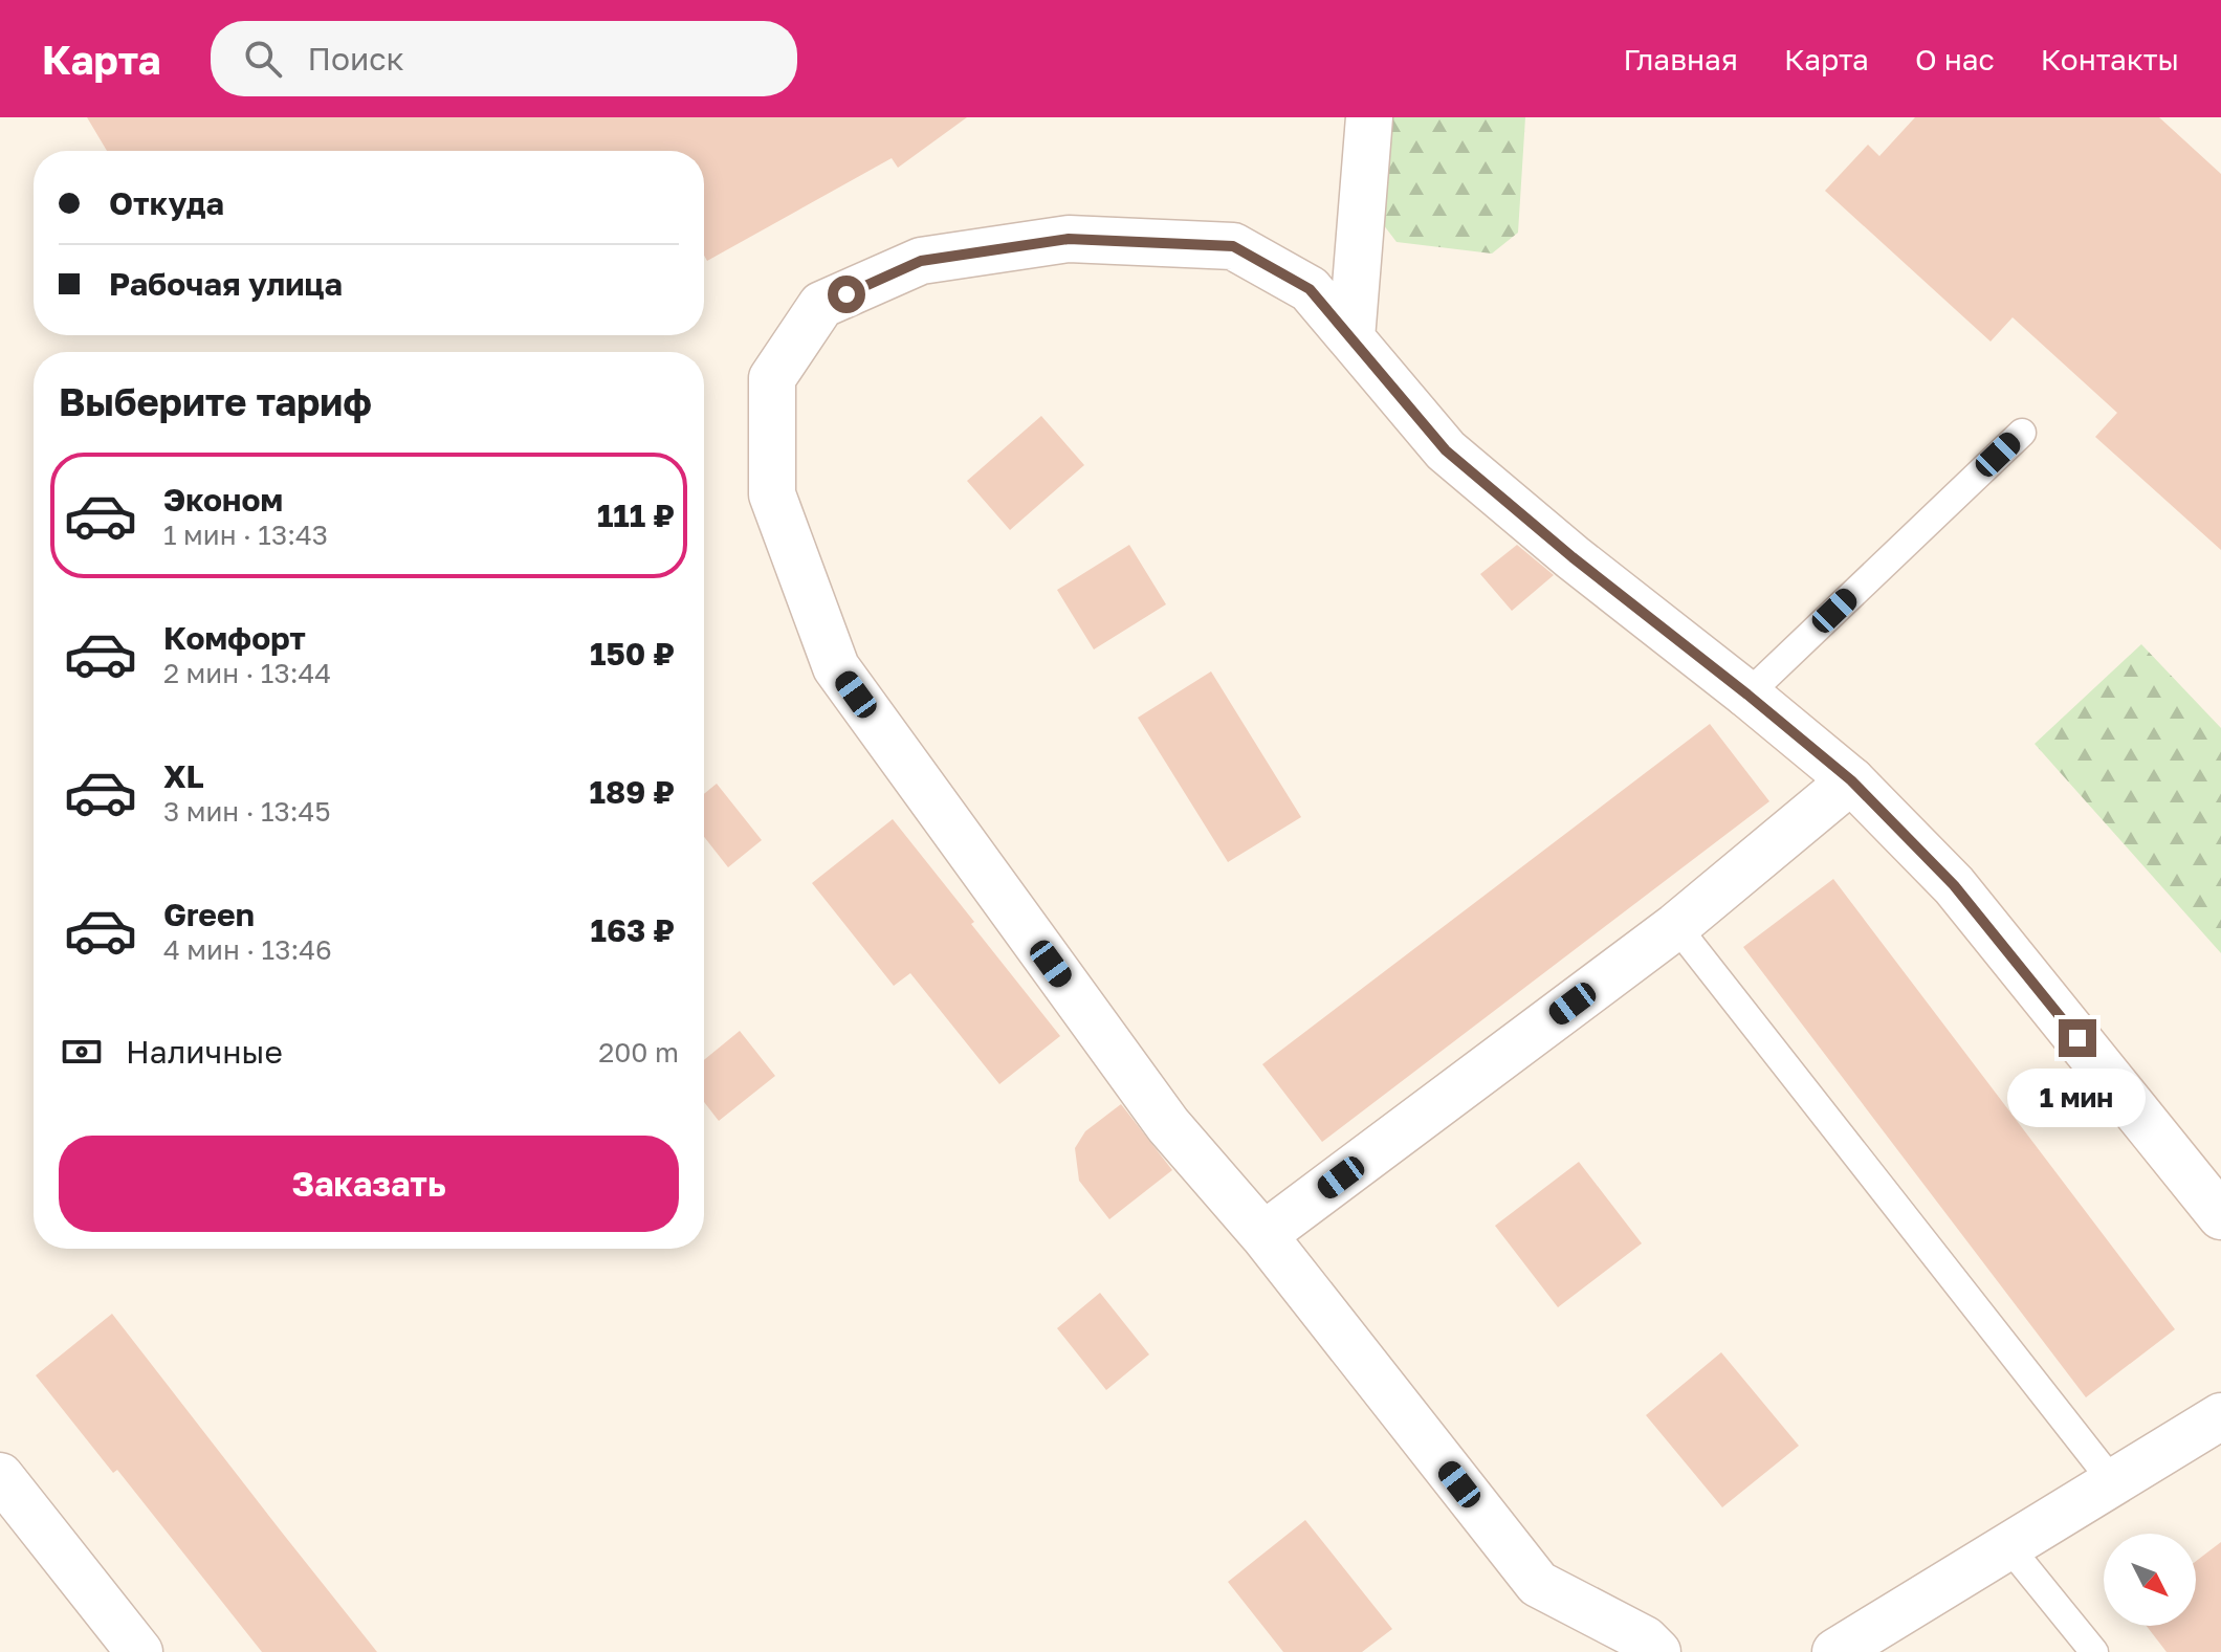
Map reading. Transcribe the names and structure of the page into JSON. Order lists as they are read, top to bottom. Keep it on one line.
{"north":"bottom right","page":{"header":"Карта","search":"Поиск","nav":["Главная","Карта","О нас","Контакты"],"banner":["Откуда","Рабочая улица"],"heading":"Выберите тариф","list":[{"name":"Эконом","note":"1 мин · 13:43","value":"111 ₽"},{"name":"Комфорт","note":"2 мин · 13:44","value":"150 ₽"},{"name":"XL","note":"3 мин · 13:45","value":"189 ₽"},{"name":"Green","note":"4 мин · 13:46","value":"163 ₽"}],"pay":["Наличные","200 m"],"bubble":"1 мин","buttons":"Заказать"}}
